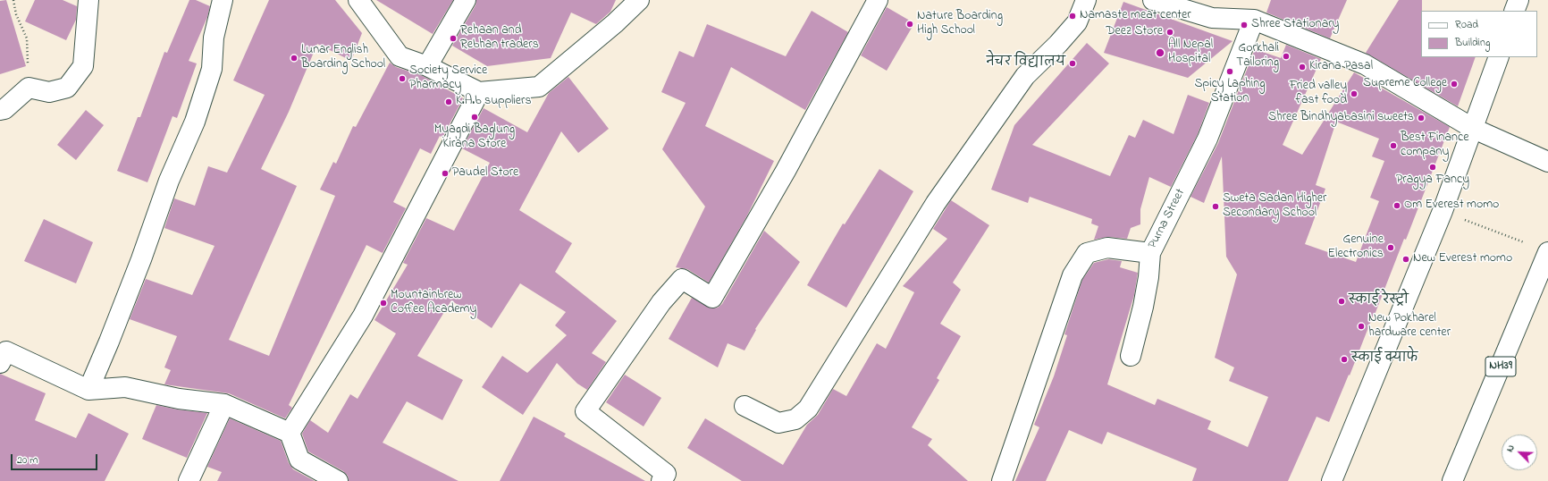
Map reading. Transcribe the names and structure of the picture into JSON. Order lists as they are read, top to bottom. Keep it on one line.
{"streets":{"main road":["Purna Street","NH39"]},"places":["Namaste meat center","Nature Boarding High School","Shree Stationary","Deez Store","Rehaan and Rebhan traders","All Nepal Hospital","Gorkhali Tailoring","Lunar English Boarding School","नेचर विद्यालय","Kirana Pasal","Spicy Laphing Station","Society Service Pharmacy","Supreme College","Fried valley fast food","K.A.b suppliers","Myagdi Baglung Kirana Store","Shree Bindhyabasini sweets","Best Finance company","Pragya Fancy","Paudel Store","Om Everest momo","Sweta Sadan Higher Secondary School","Genuine Electronics","New Everest momo","स्काई रेस्ट्रो","Mountainbrew Coffee Academy","New Pokharel hardware center","स्काई क्याफे"],"legend":["Road","Building"],"scale_bar":"20 m","north":"top left"}
